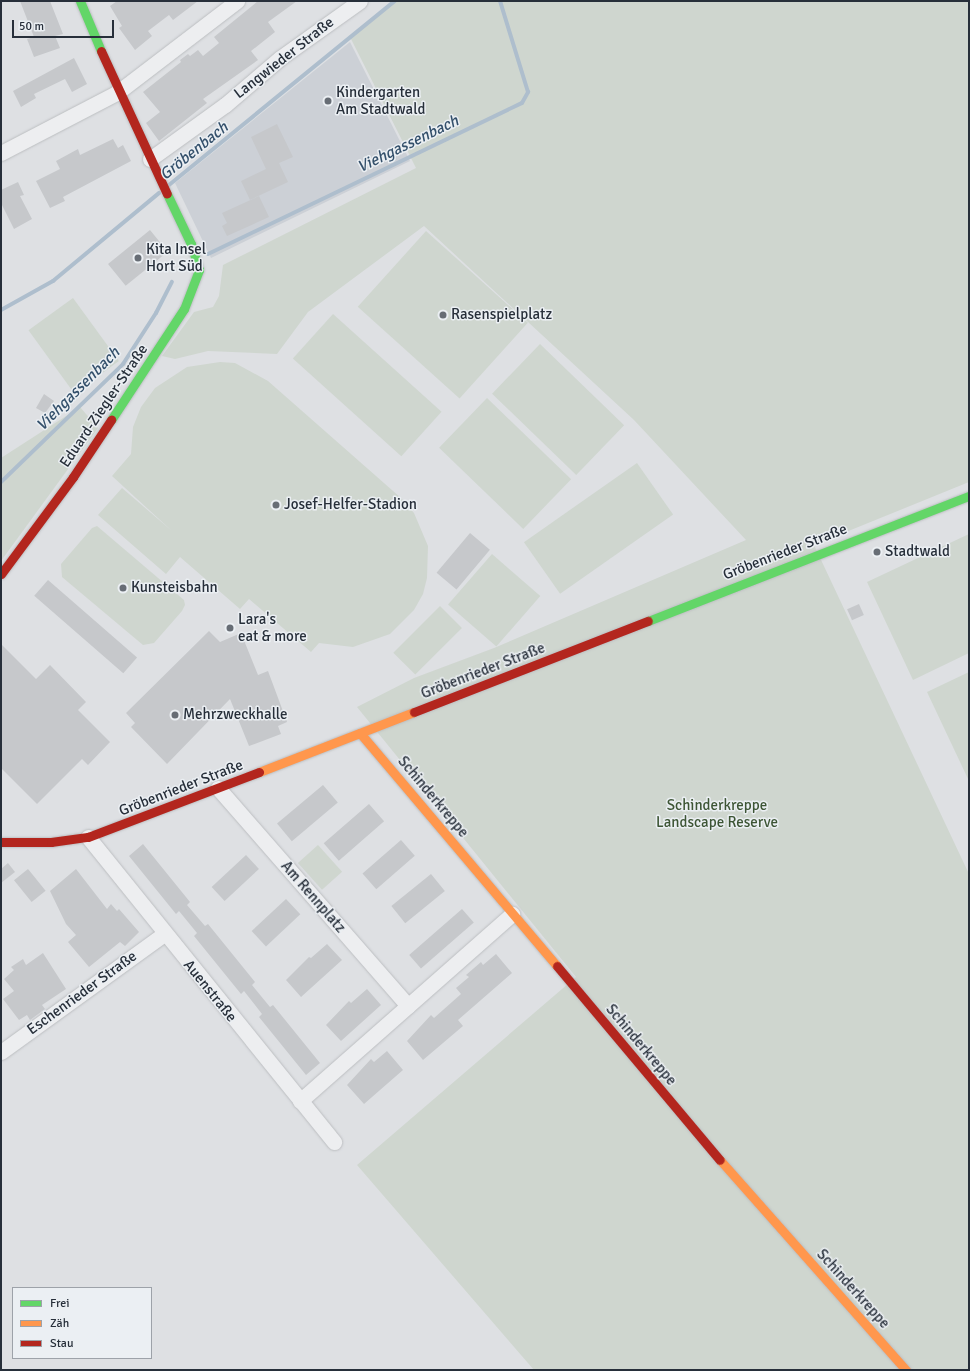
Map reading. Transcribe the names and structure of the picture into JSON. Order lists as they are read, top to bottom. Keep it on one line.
{"streets":{"street":["Langwieder Straße","Eduard-Ziegler-Straße","Gröbenrieder Straße","Schinderkreppe","Am Rennplatz","Auenstraße","Eschenrieder Straße"]},"crossings":[["Langwieder Straße","Eduard-Ziegler-Straße"],["Gröbenrieder Straße","Schinderkreppe"],["Gröbenrieder Straße","Am Rennplatz"],["Gröbenrieder Straße","Auenstraße"],["Auenstraße","Eschenrieder Straße"]],"water":["Viehgassenbach","Gröbenbach"],"parks":["Schinderkreppe Landscape Reserve"],"places":["Kindergarten Am Stadtwald","Kita Insel Hort Süd","Rasenspielplatz","Josef-Helfer-Stadion","Stadtwald","Kunsteisbahn","Lara's eat & more","Mehrzweckhalle"],"legend":["Frei","Zäh","Stau"],"scale_bar":"50 m"}
